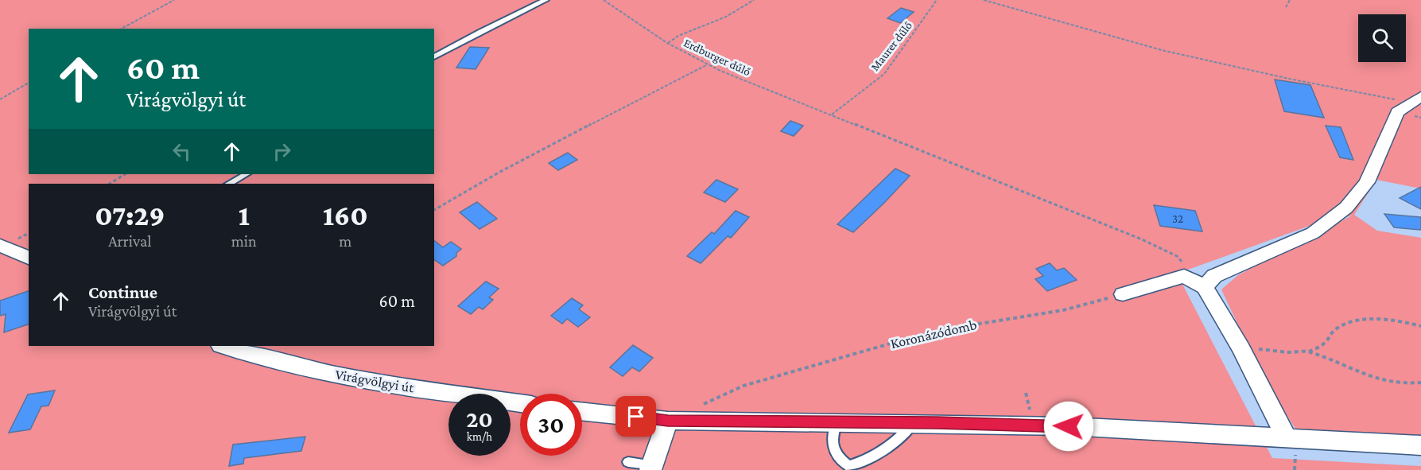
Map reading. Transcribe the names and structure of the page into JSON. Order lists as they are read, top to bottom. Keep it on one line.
{"streets":{"street":["Virágvölgyi út"],"path":["Maurer dűlő","Erdburger dűlő","Koronázódomb"]},"crossings":[["Maurer dűlő","Erdburger dűlő"]],"house_numbers":["32"],"page":{"turn":["60 m","Virágvölgyi út"],"eta":["07:29","Arrival","1","min","160","m"],"list":[{"name":"Continue","note":"Virágvölgyi út","value":"60 m"}],"speed":"20 km/h","limit":"30"}}
